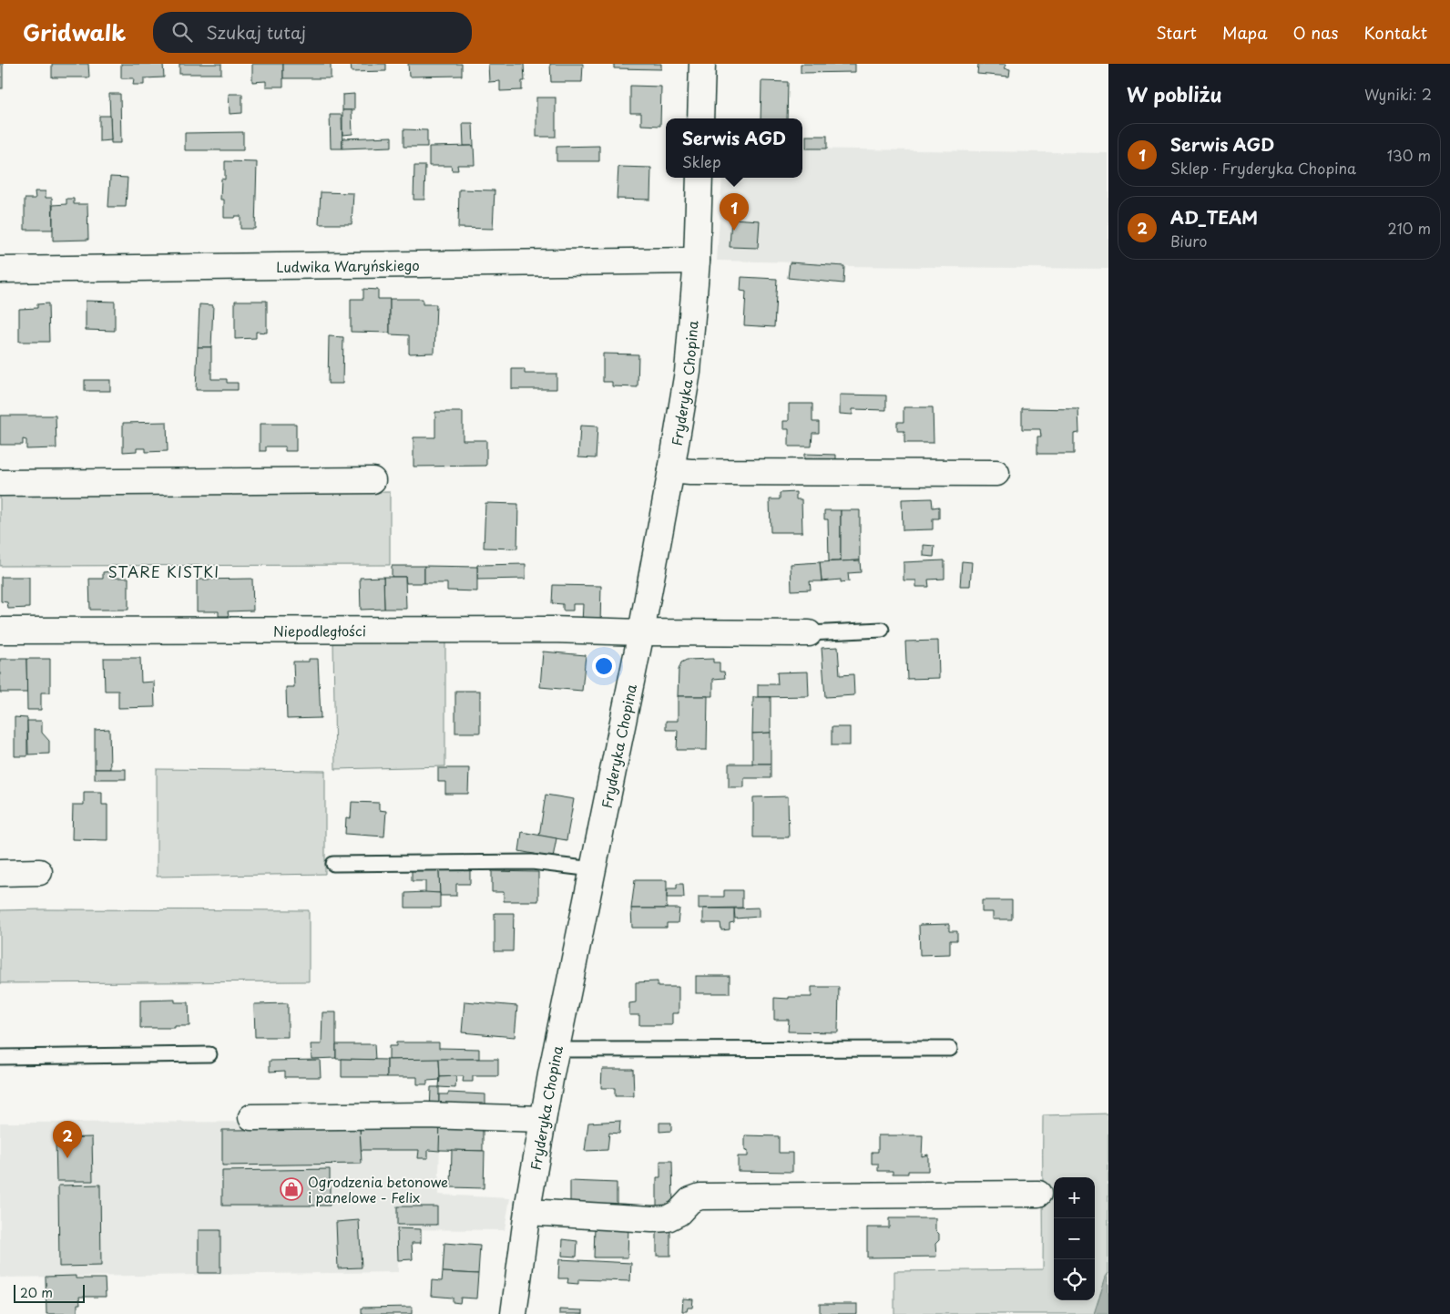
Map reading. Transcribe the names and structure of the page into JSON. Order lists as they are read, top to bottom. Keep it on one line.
{"streets":{"street":["Ludwika Waryńskiego","Fryderyka Chopina","Niepodległości"]},"crossings":[["Ludwika Waryńskiego","Fryderyka Chopina"],["Fryderyka Chopina","Niepodległości"]],"districts":["STARE KISTKI"],"places":{"shop":["Ogrodzenia betonowe i panelowe - Felix"]},"scale_bar":"20 m","page":{"header":"Gridwalk","search":"Szukaj tutaj","nav":["Start","Mapa","O nas","Kontakt"],"heading":["W pobliżu","Wyniki: 2"],"popup":["Serwis AGD","Sklep"],"list":[{"mark":"1","name":"Serwis AGD","note":"Sklep · Fryderyka Chopina","value":"130 m"},{"mark":"2","name":"AD_TEAM","note":"Biuro","value":"210 m"}],"pins":["1","2"],"map_buttons":["+","−"],"scale":"20 m"}}
